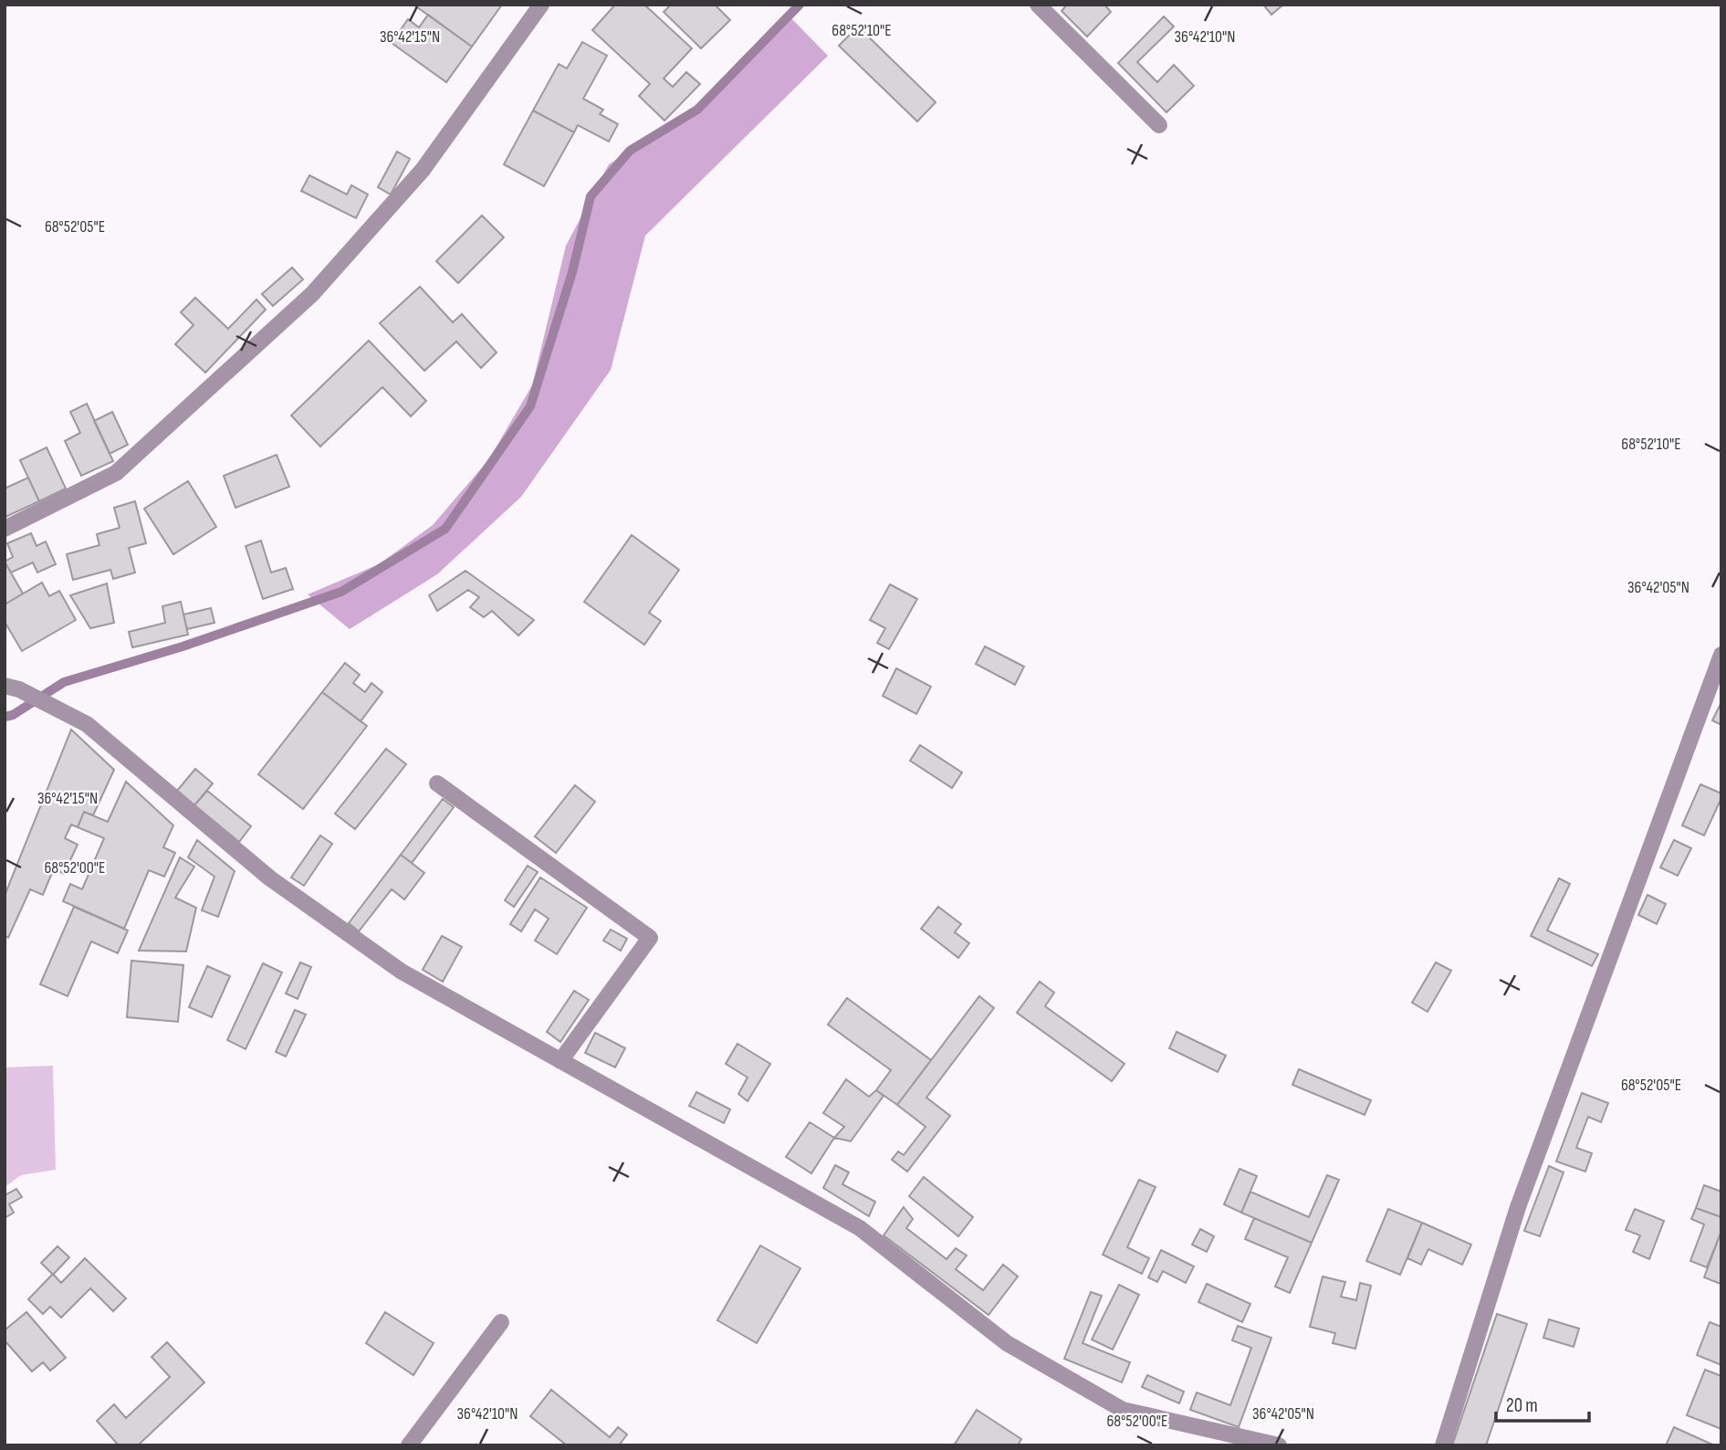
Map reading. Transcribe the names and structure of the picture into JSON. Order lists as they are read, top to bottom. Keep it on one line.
{"scale_bar":"20 m","coordinates":["68°52'10\"E","36°42'15\"N","36°42'10\"N","68°52'05\"E","36°42'05\"N","68°52'00\"E"]}
